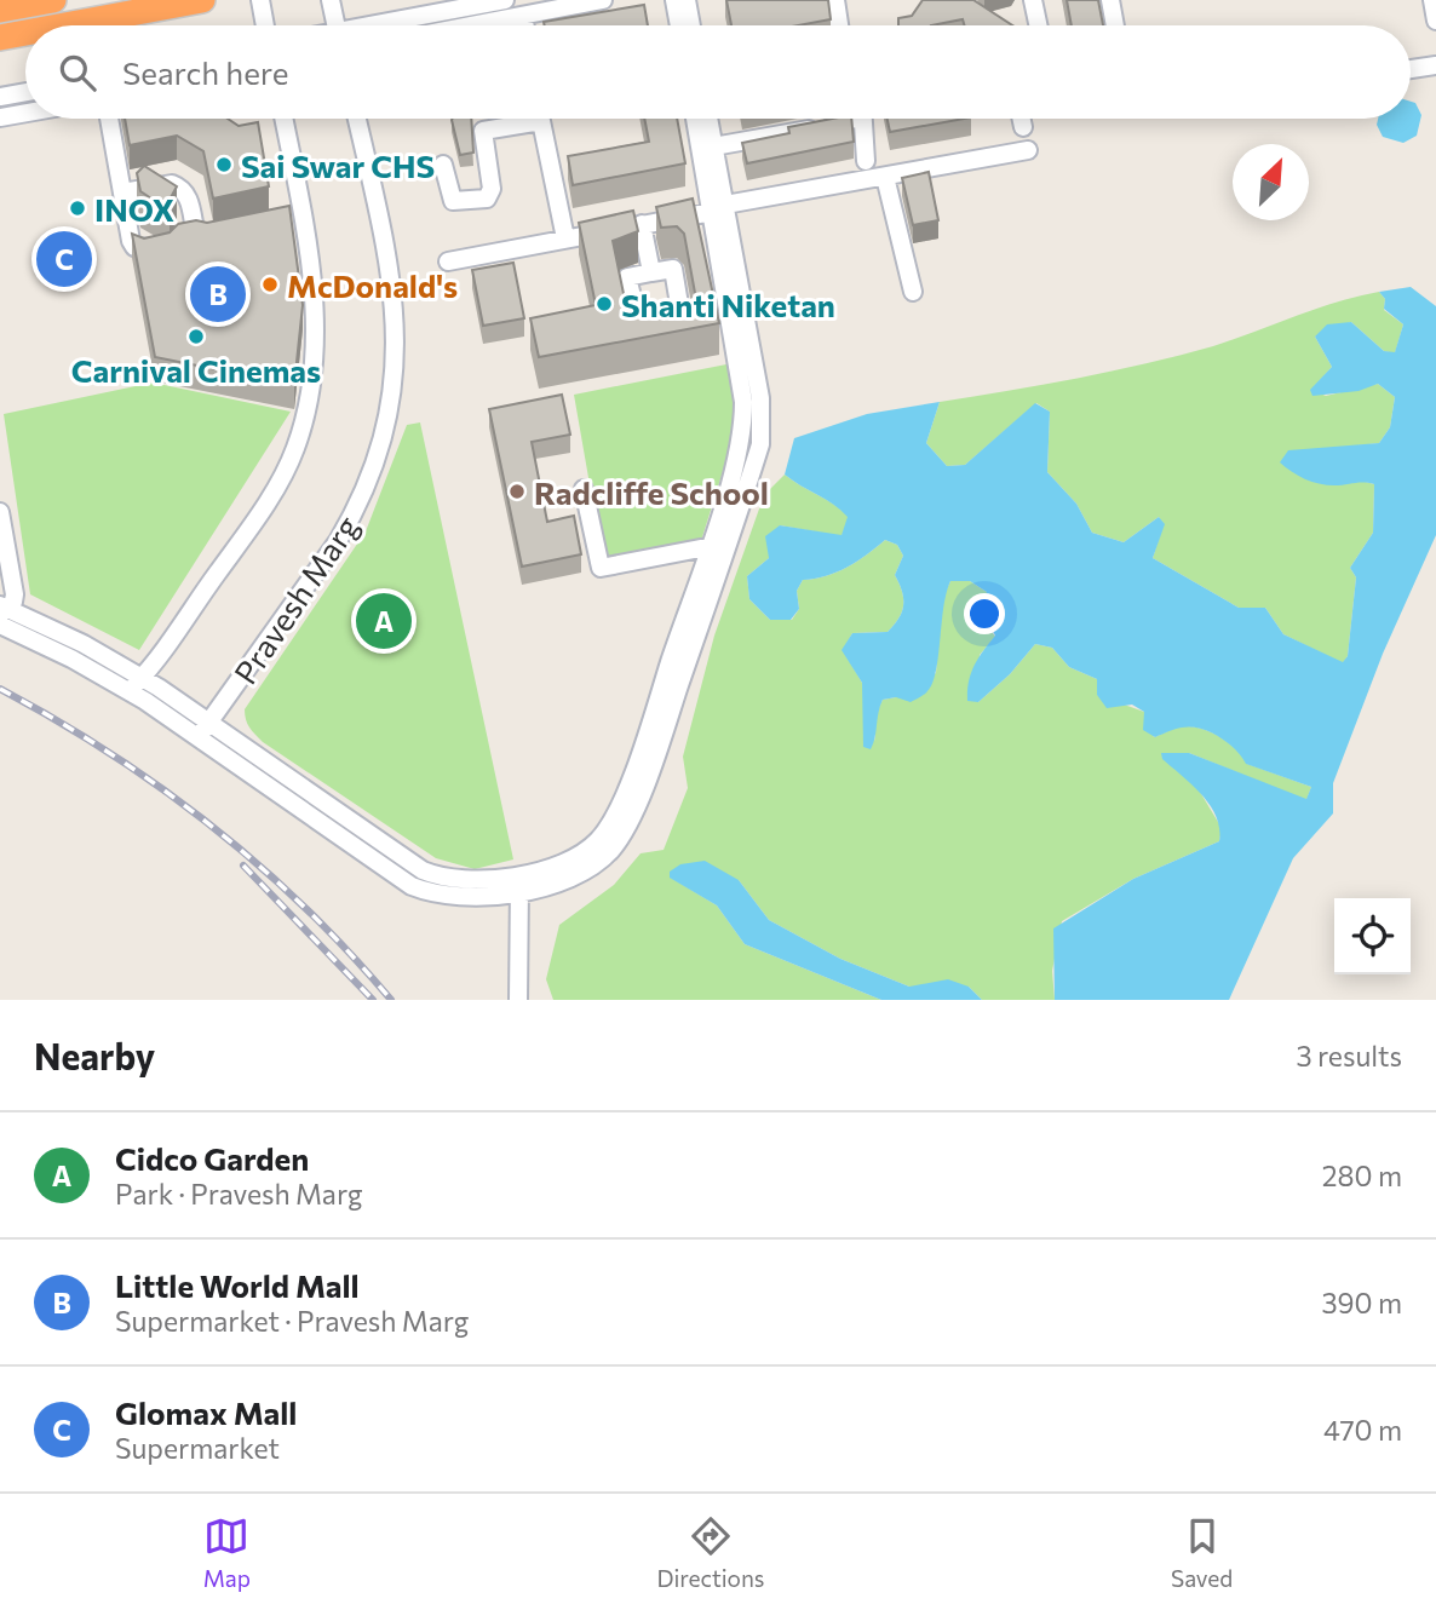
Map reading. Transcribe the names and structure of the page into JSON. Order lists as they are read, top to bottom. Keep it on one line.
{"streets":{"street":["Pravesh Marg"]},"places":["Sai Swar CHS","INOX","McDonald's","Shanti Niketan","Carnival Cinemas","Radcliffe School"],"north":"top right","page":{"search":"Search here","pins":["C","B","A"],"heading":["Nearby","3 results"],"list":[{"mark":"A","name":"Cidco Garden","note":"Park · Pravesh Marg","value":"280 m"},{"mark":"B","name":"Little World Mall","note":"Supermarket · Pravesh Marg","value":"390 m"},{"mark":"C","name":"Glomax Mall","note":"Supermarket","value":"470 m"}],"nav":["Map","Directions","Saved"]}}
